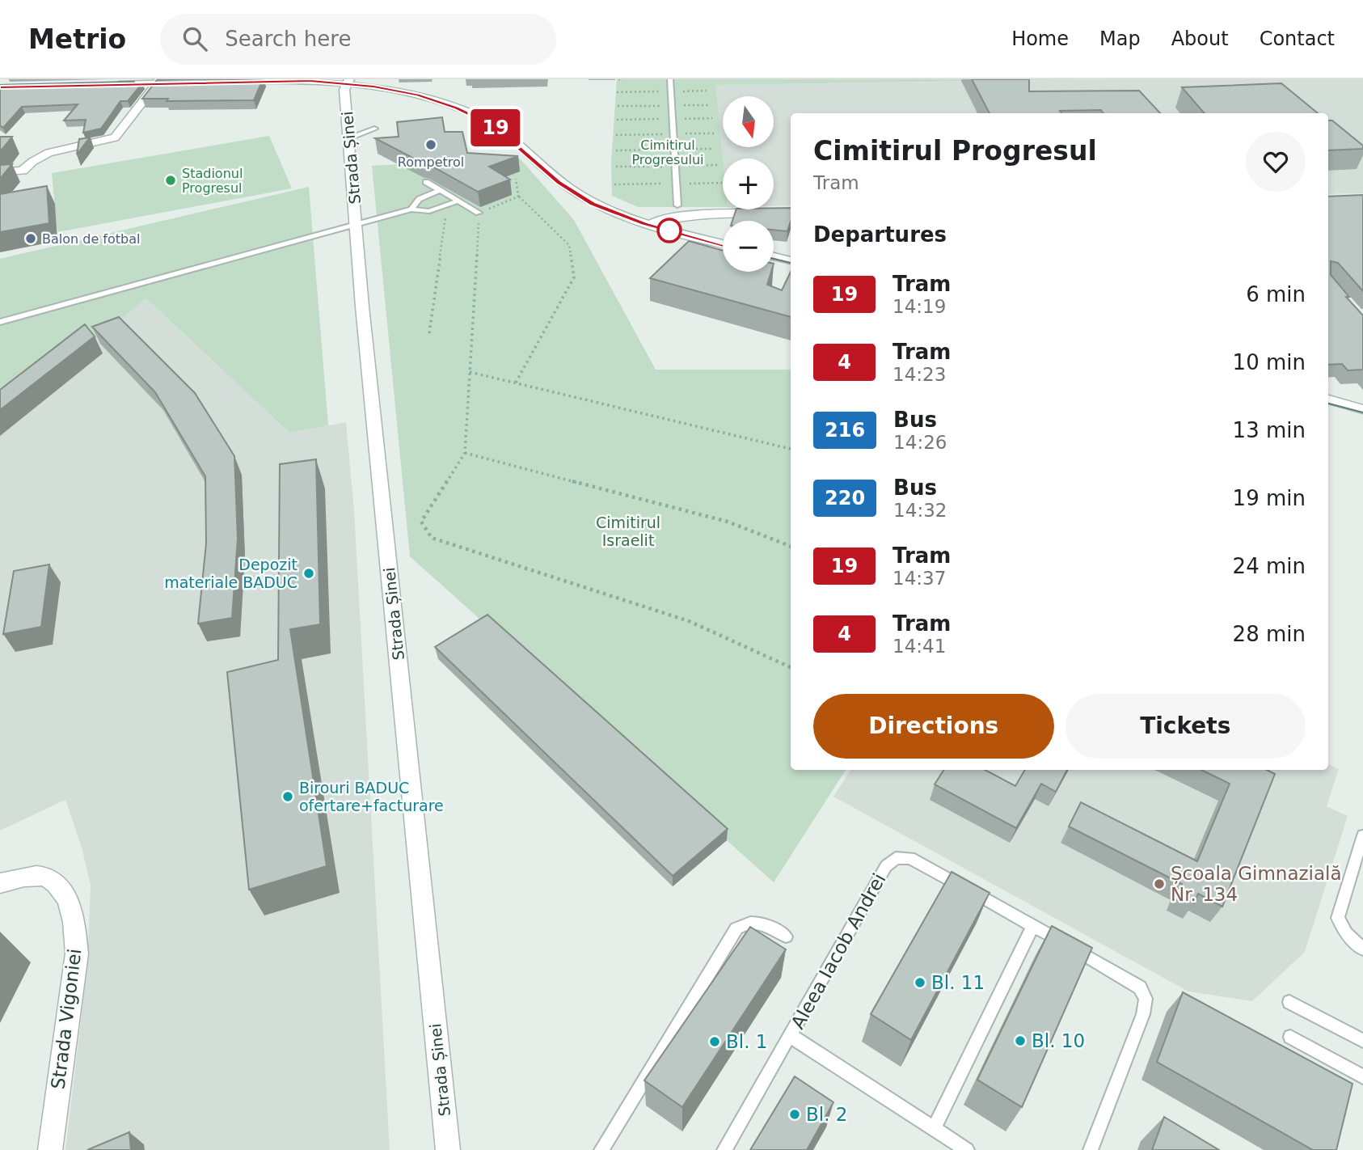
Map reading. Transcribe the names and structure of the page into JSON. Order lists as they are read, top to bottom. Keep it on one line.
{"streets":{"street":["Strada Șinei","Strada Vigoniei"],"lane":["Aleea Iacob Andrei"]},"parks":["Cimitirul Progresului","Cimitirul Israelit"],"places":["Rompetrol","Stadionul Progresul","Balon de fotbal","Depozit materiale BADUC","Birouri BADUC ofertare+facturare","Școala Gimnazială Nr. 134","Bl. 11","Bl. 10","Bl. 1","Bl. 2"],"lines":["tram line 19"],"north":"bottom","page":{"header":"Metrio","search":"Search here","nav":["Home","Map","About","Contact"],"on_map":"19","map_buttons":["+","−"],"heading":[["Cimitirul Progresul","Tram"],"Departures"],"list":[{"mark":"19","name":"Tram","note":"14:19","value":"6 min"},{"mark":"4","name":"Tram","note":"14:23","value":"10 min"},{"mark":"216","name":"Bus","note":"14:26","value":"13 min"},{"mark":"220","name":"Bus","note":"14:32","value":"19 min"},{"mark":"19","name":"Tram","note":"14:37","value":"24 min"},{"mark":"4","name":"Tram","note":"14:41","value":"28 min"}],"buttons":["Directions","Tickets"]}}
